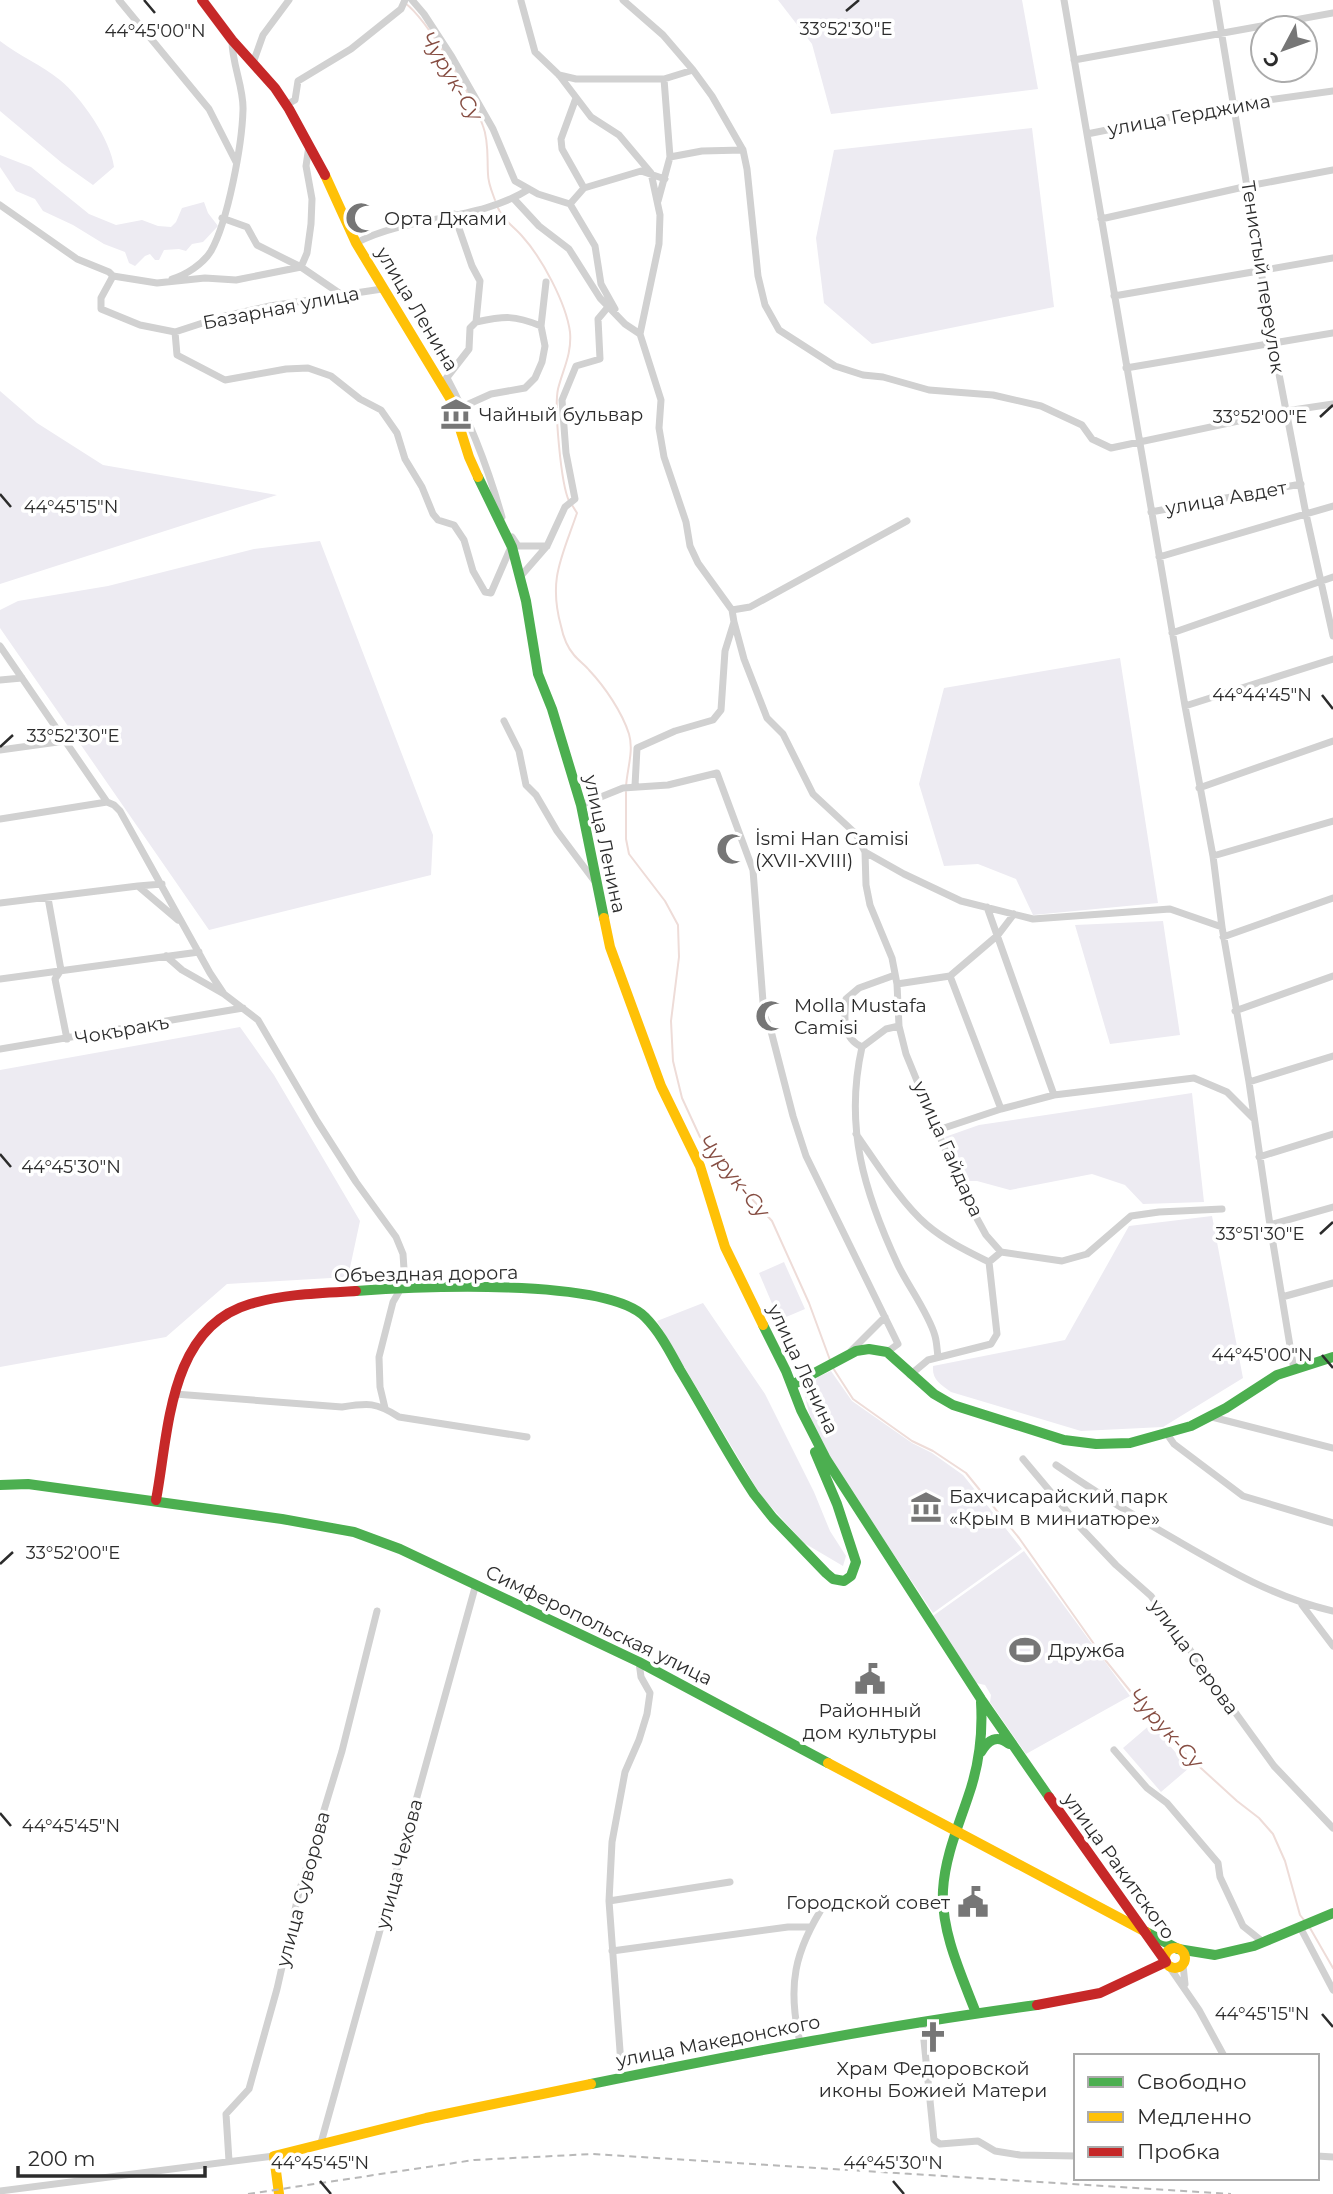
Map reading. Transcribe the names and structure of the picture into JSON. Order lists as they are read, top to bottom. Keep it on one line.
{"streets":{"main road":["улица Ленина","Объездная дорога","Симферопольская улица","улица Ракитского","улица Македонского"],"street":["улица Герджима","Тенистый переулок","Базарная улица","улица Авдет","Чокъракъ","улица Гайдара","улица Серова","улица Чехова","улица Суворова"]},"crossings":[["улица Герджима","Тенистый переулок"],["Тенистый переулок","улица Авдет"],["Базарная улица","улица Ленина"],["улица Ленина","Объездная дорога"],["улица Ленина","улица Ракитского"],["Объездная дорога","Симферопольская улица"],["Симферопольская улица","улица Чехова"],["Симферопольская улица","улица Ракитского"],["Симферопольская улица","улица Македонского"],["улица Чехова","улица Македонского"],["улица Ракитского","улица Македонского"]],"water":["Чурук-Су"],"places":{"mosque":["Орта Джами","İsmi Han Camisi (XVII-XVIII)","Molla Mustafa Camisi"],"museum":["Чайный бульвар","Бахчисарайский парк «Крым в миниатюре»"],"sports":["Дружба"],"public building":["Районный дом культуры","Городской совет"],"church":["Xрам Федоровской иконы Божией Матери"]},"legend":["Свободно","Медленно","Пробка"],"scale_bar":"200 m","north":"bottom left","coordinates":["33°52'30\"E","44°45'00\"N","33°52'00\"E","44°45'15\"N","44°44'45\"N","44°45'30\"N","33°51'30\"E","44°45'45\"N"]}
